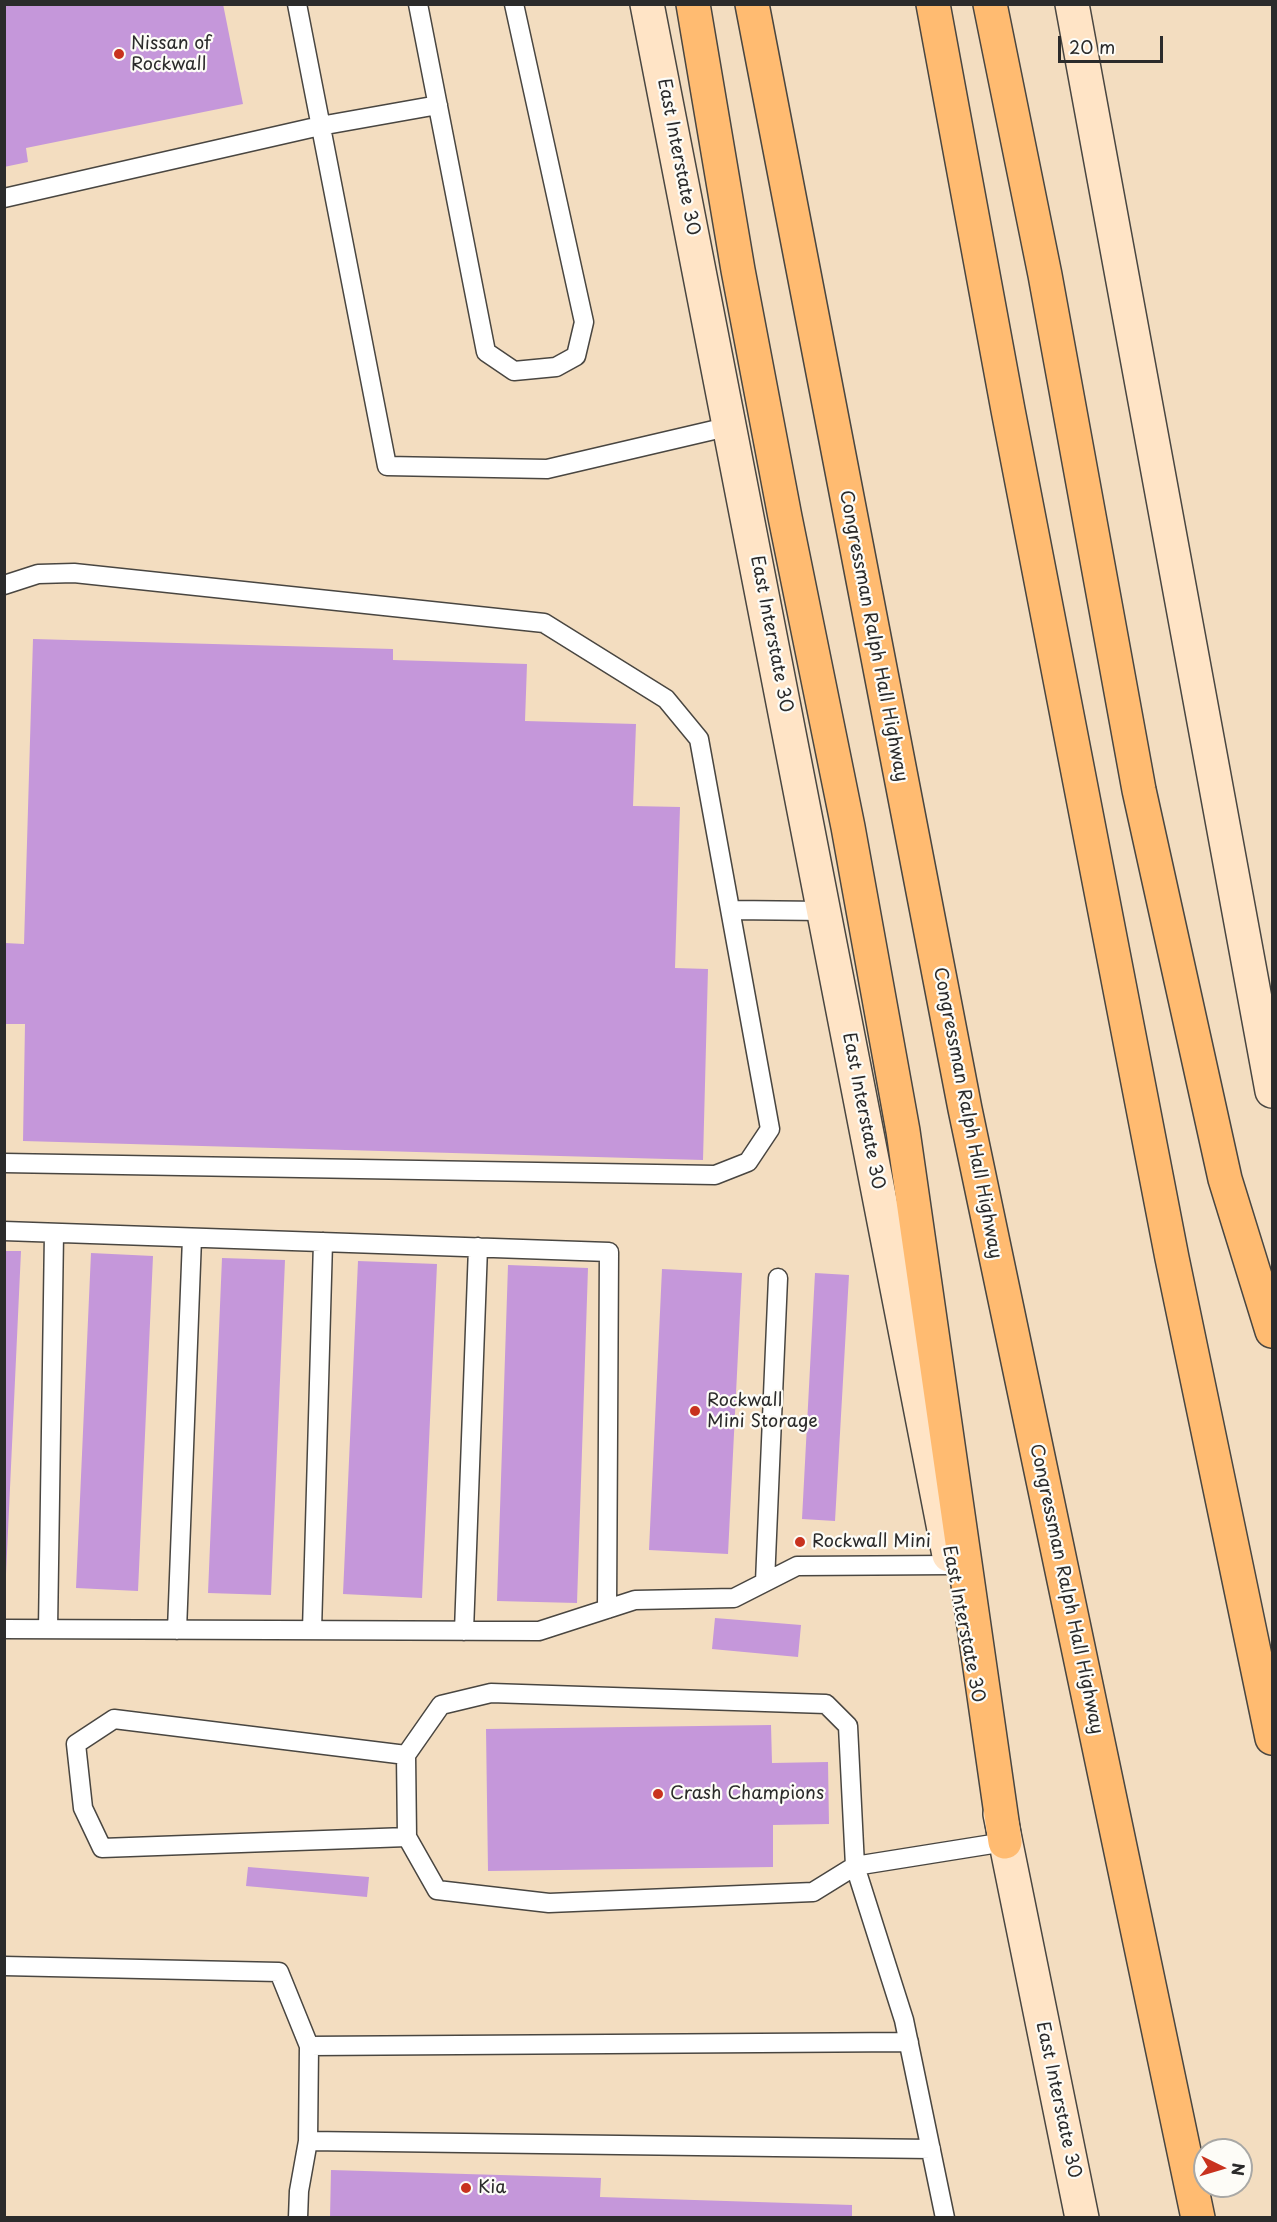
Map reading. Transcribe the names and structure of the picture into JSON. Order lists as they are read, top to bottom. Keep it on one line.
{"streets":{"highway":["Congressman Ralph Hall Highway"],"main road":["East Interstate 30"]},"places":["Nissan of Rockwall","Rockwall Mini Storage","Rockwall Mini","Crash Champions","Kia"],"scale_bar":"20 m","north":"right"}
